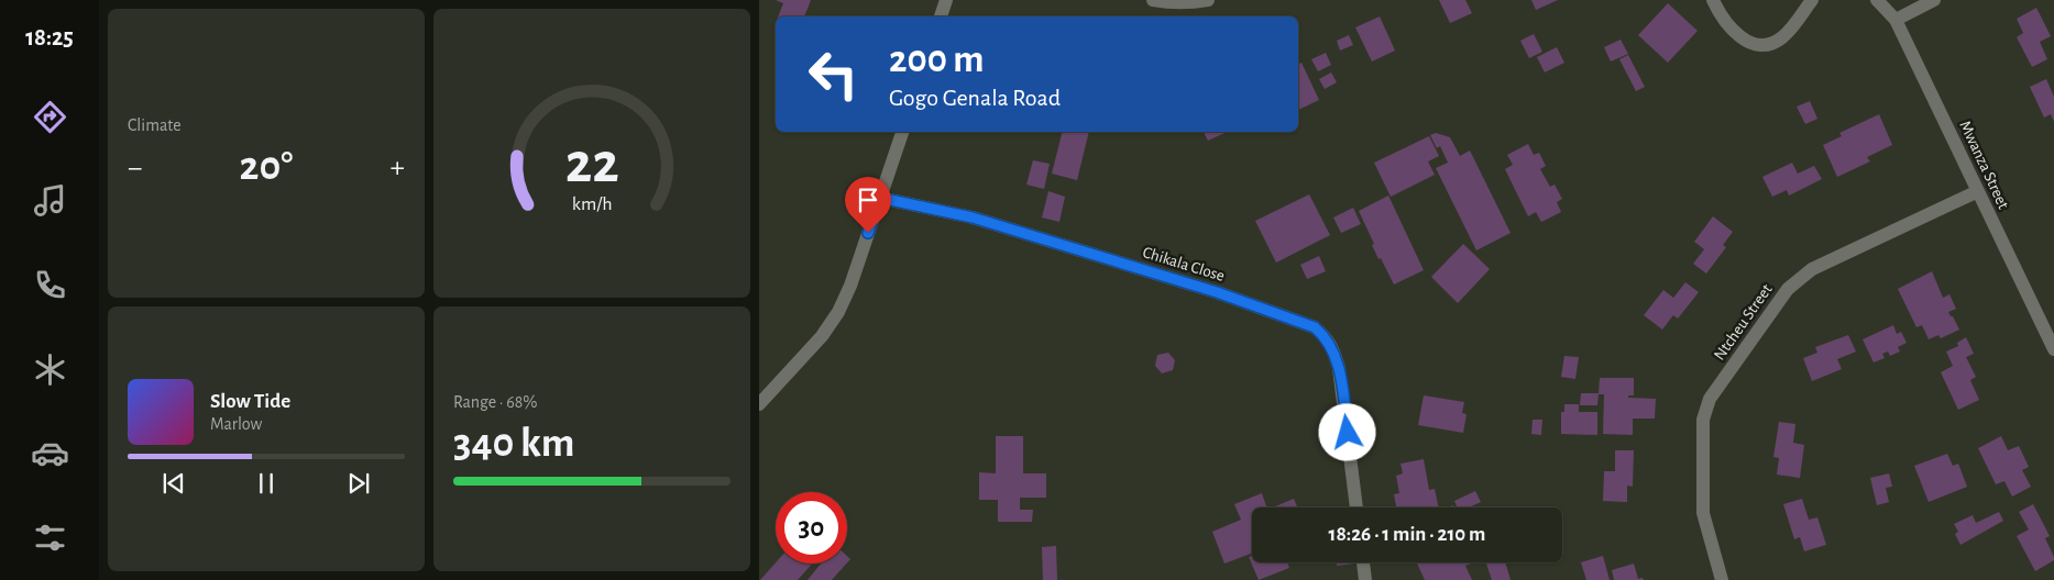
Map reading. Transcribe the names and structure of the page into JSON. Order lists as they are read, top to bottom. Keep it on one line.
{"streets":{"street":["Mwanza Street","Chikala Close","Ntcheu Street"]},"crossings":[["Mwanza Street","Ntcheu Street"]],"page":{"tabs":"18:25","tile":["Climate",["Range · 68%","340 km"]],"turn":["200 m","Gogo Genala Road"],"heat":["−","20°","+"],"song":["Slow Tide","Marlow"],"limit":"30","trip":"18:26 · 1 min · 210 m","gauge":["22","km/h"]}}
